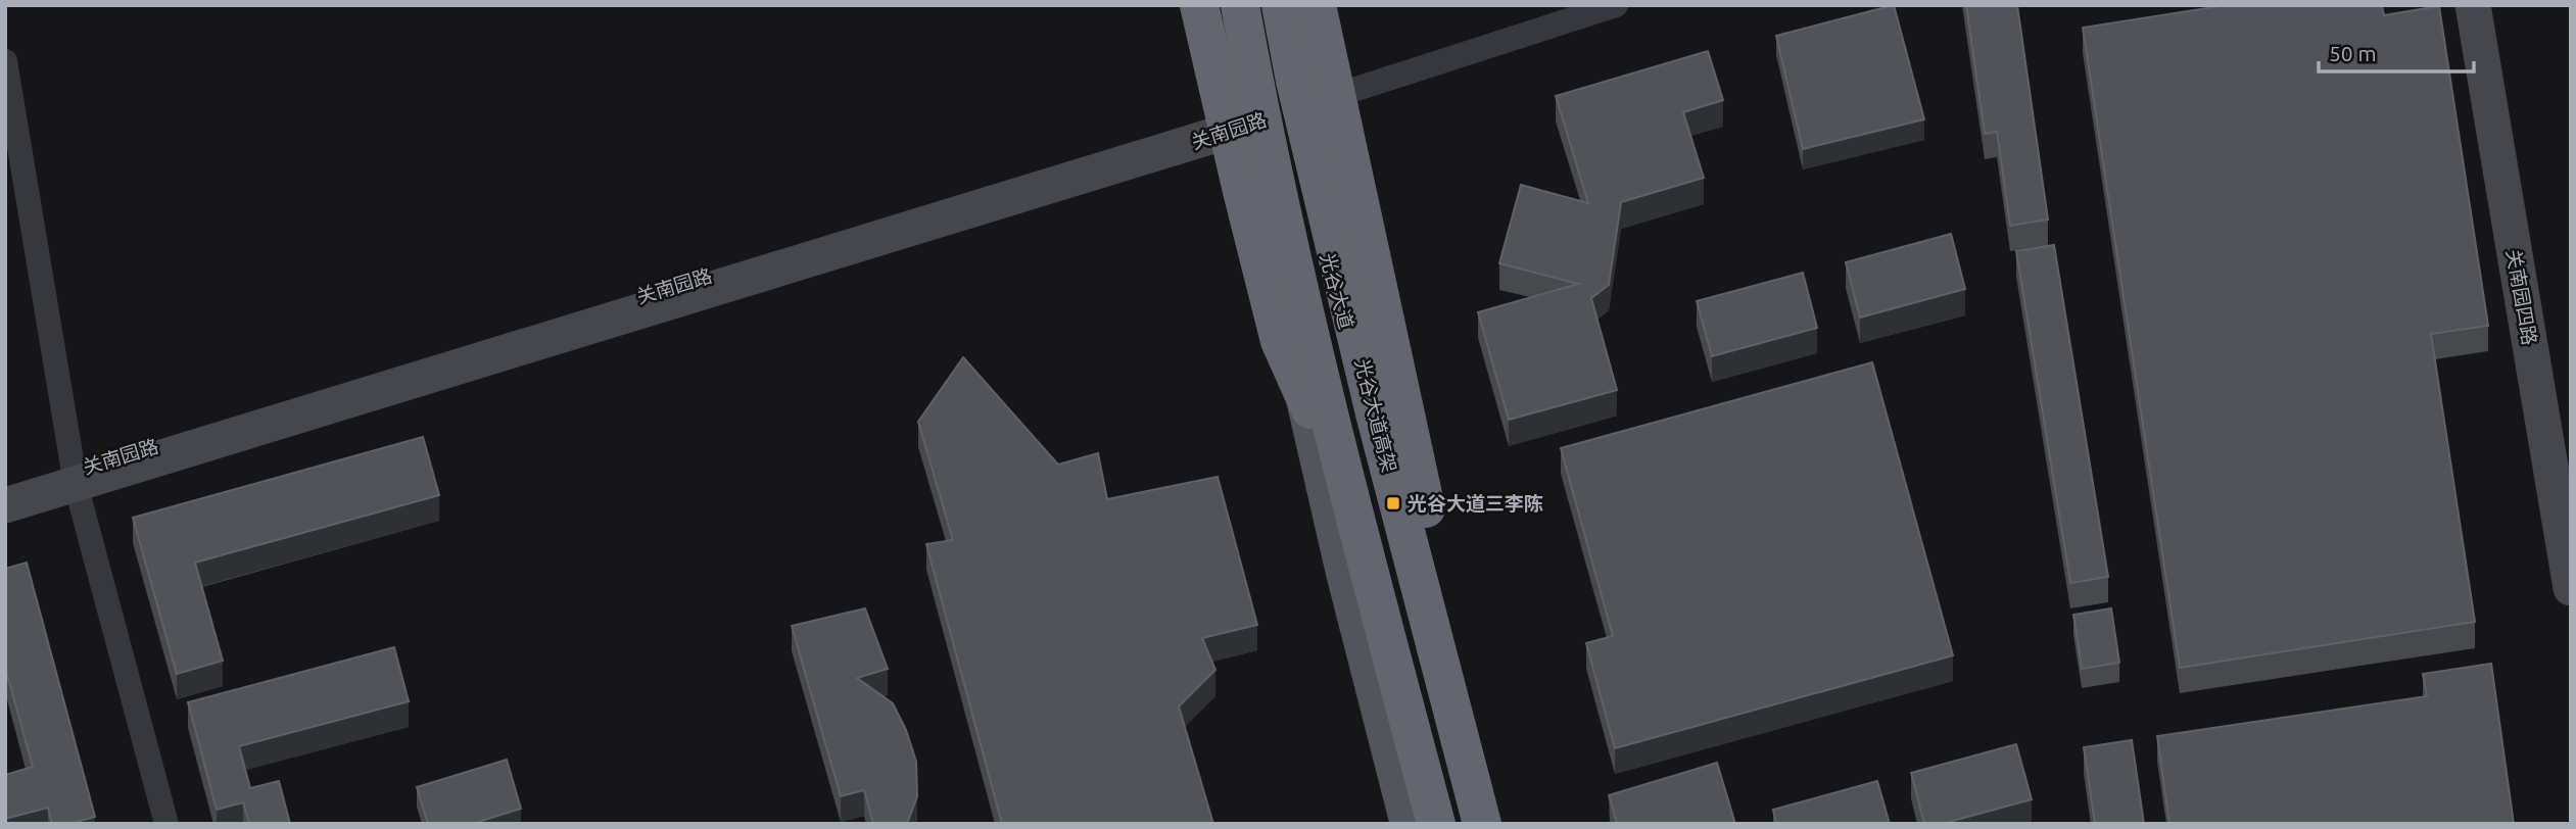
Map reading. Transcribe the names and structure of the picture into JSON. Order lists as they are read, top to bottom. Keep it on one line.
{"streets":{"highway":["光谷大道高架"],"main road":["关南园路","光谷大道","关南园四路"]},"crossings":[["关南园路","光谷大道"],["光谷大道","光谷大道高架"]],"places":{"transit":["光谷大道三李陈"]},"scale_bar":"50 m"}
